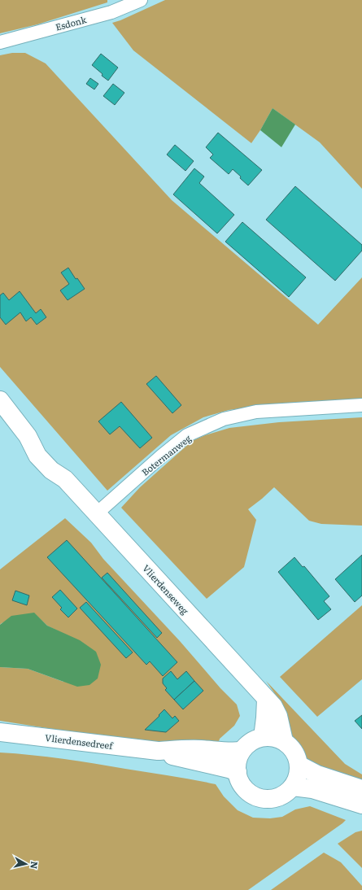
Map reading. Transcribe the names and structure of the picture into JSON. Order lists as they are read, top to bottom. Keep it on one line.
{"streets":{"main road":["Vlierdenseweg","Vlierdensedreef"],"street":["Esdonk","Botermanweg"]},"crossings":[["Botermanweg","Vlierdenseweg"],["Vlierdenseweg","Vlierdensedreef"]],"north":"right"}
